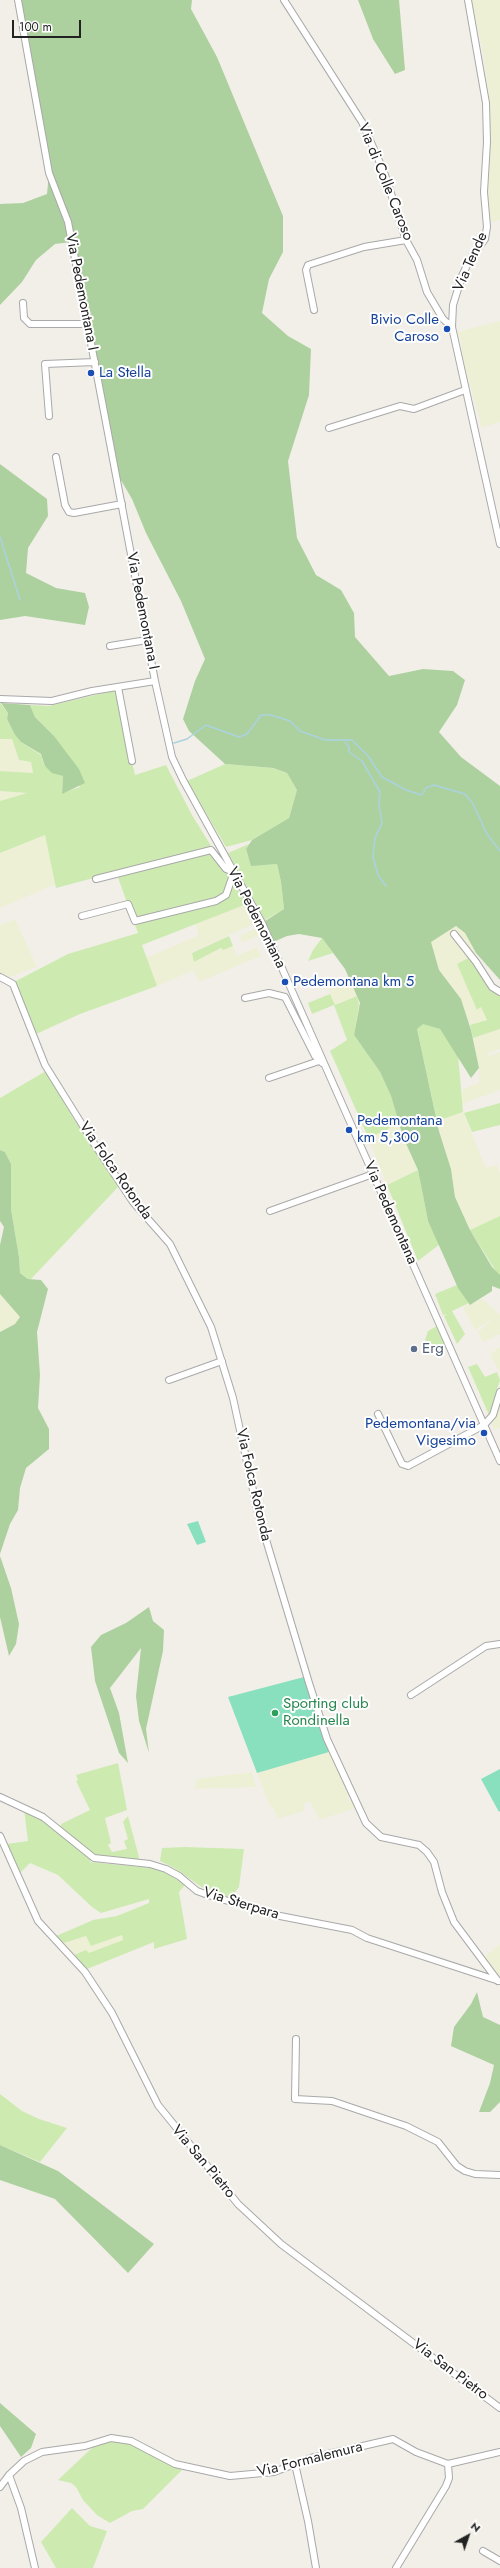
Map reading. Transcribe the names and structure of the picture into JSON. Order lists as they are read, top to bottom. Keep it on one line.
{"streets":{"street":["Via di Colle Caroso","Via Tende","Via Pedemontana I","Via Pedemontana","Via Folca Rotonda","Via Sterpara","Via San Pietro","Via Formalemura"]},"crossings":[["Via di Colle Caroso","Via Tende"],["Via Pedemontana I","Via Pedemontana"],["Via Folca Rotonda","Via Sterpara"]],"places":["Bivio Colle Caroso","La Stella","Pedemontana km 5","Pedemontana km 5,300","Erg","Pedemontana/via Vigesimo","Sporting club Rondinella"],"scale_bar":"100 m","north":"top right"}
